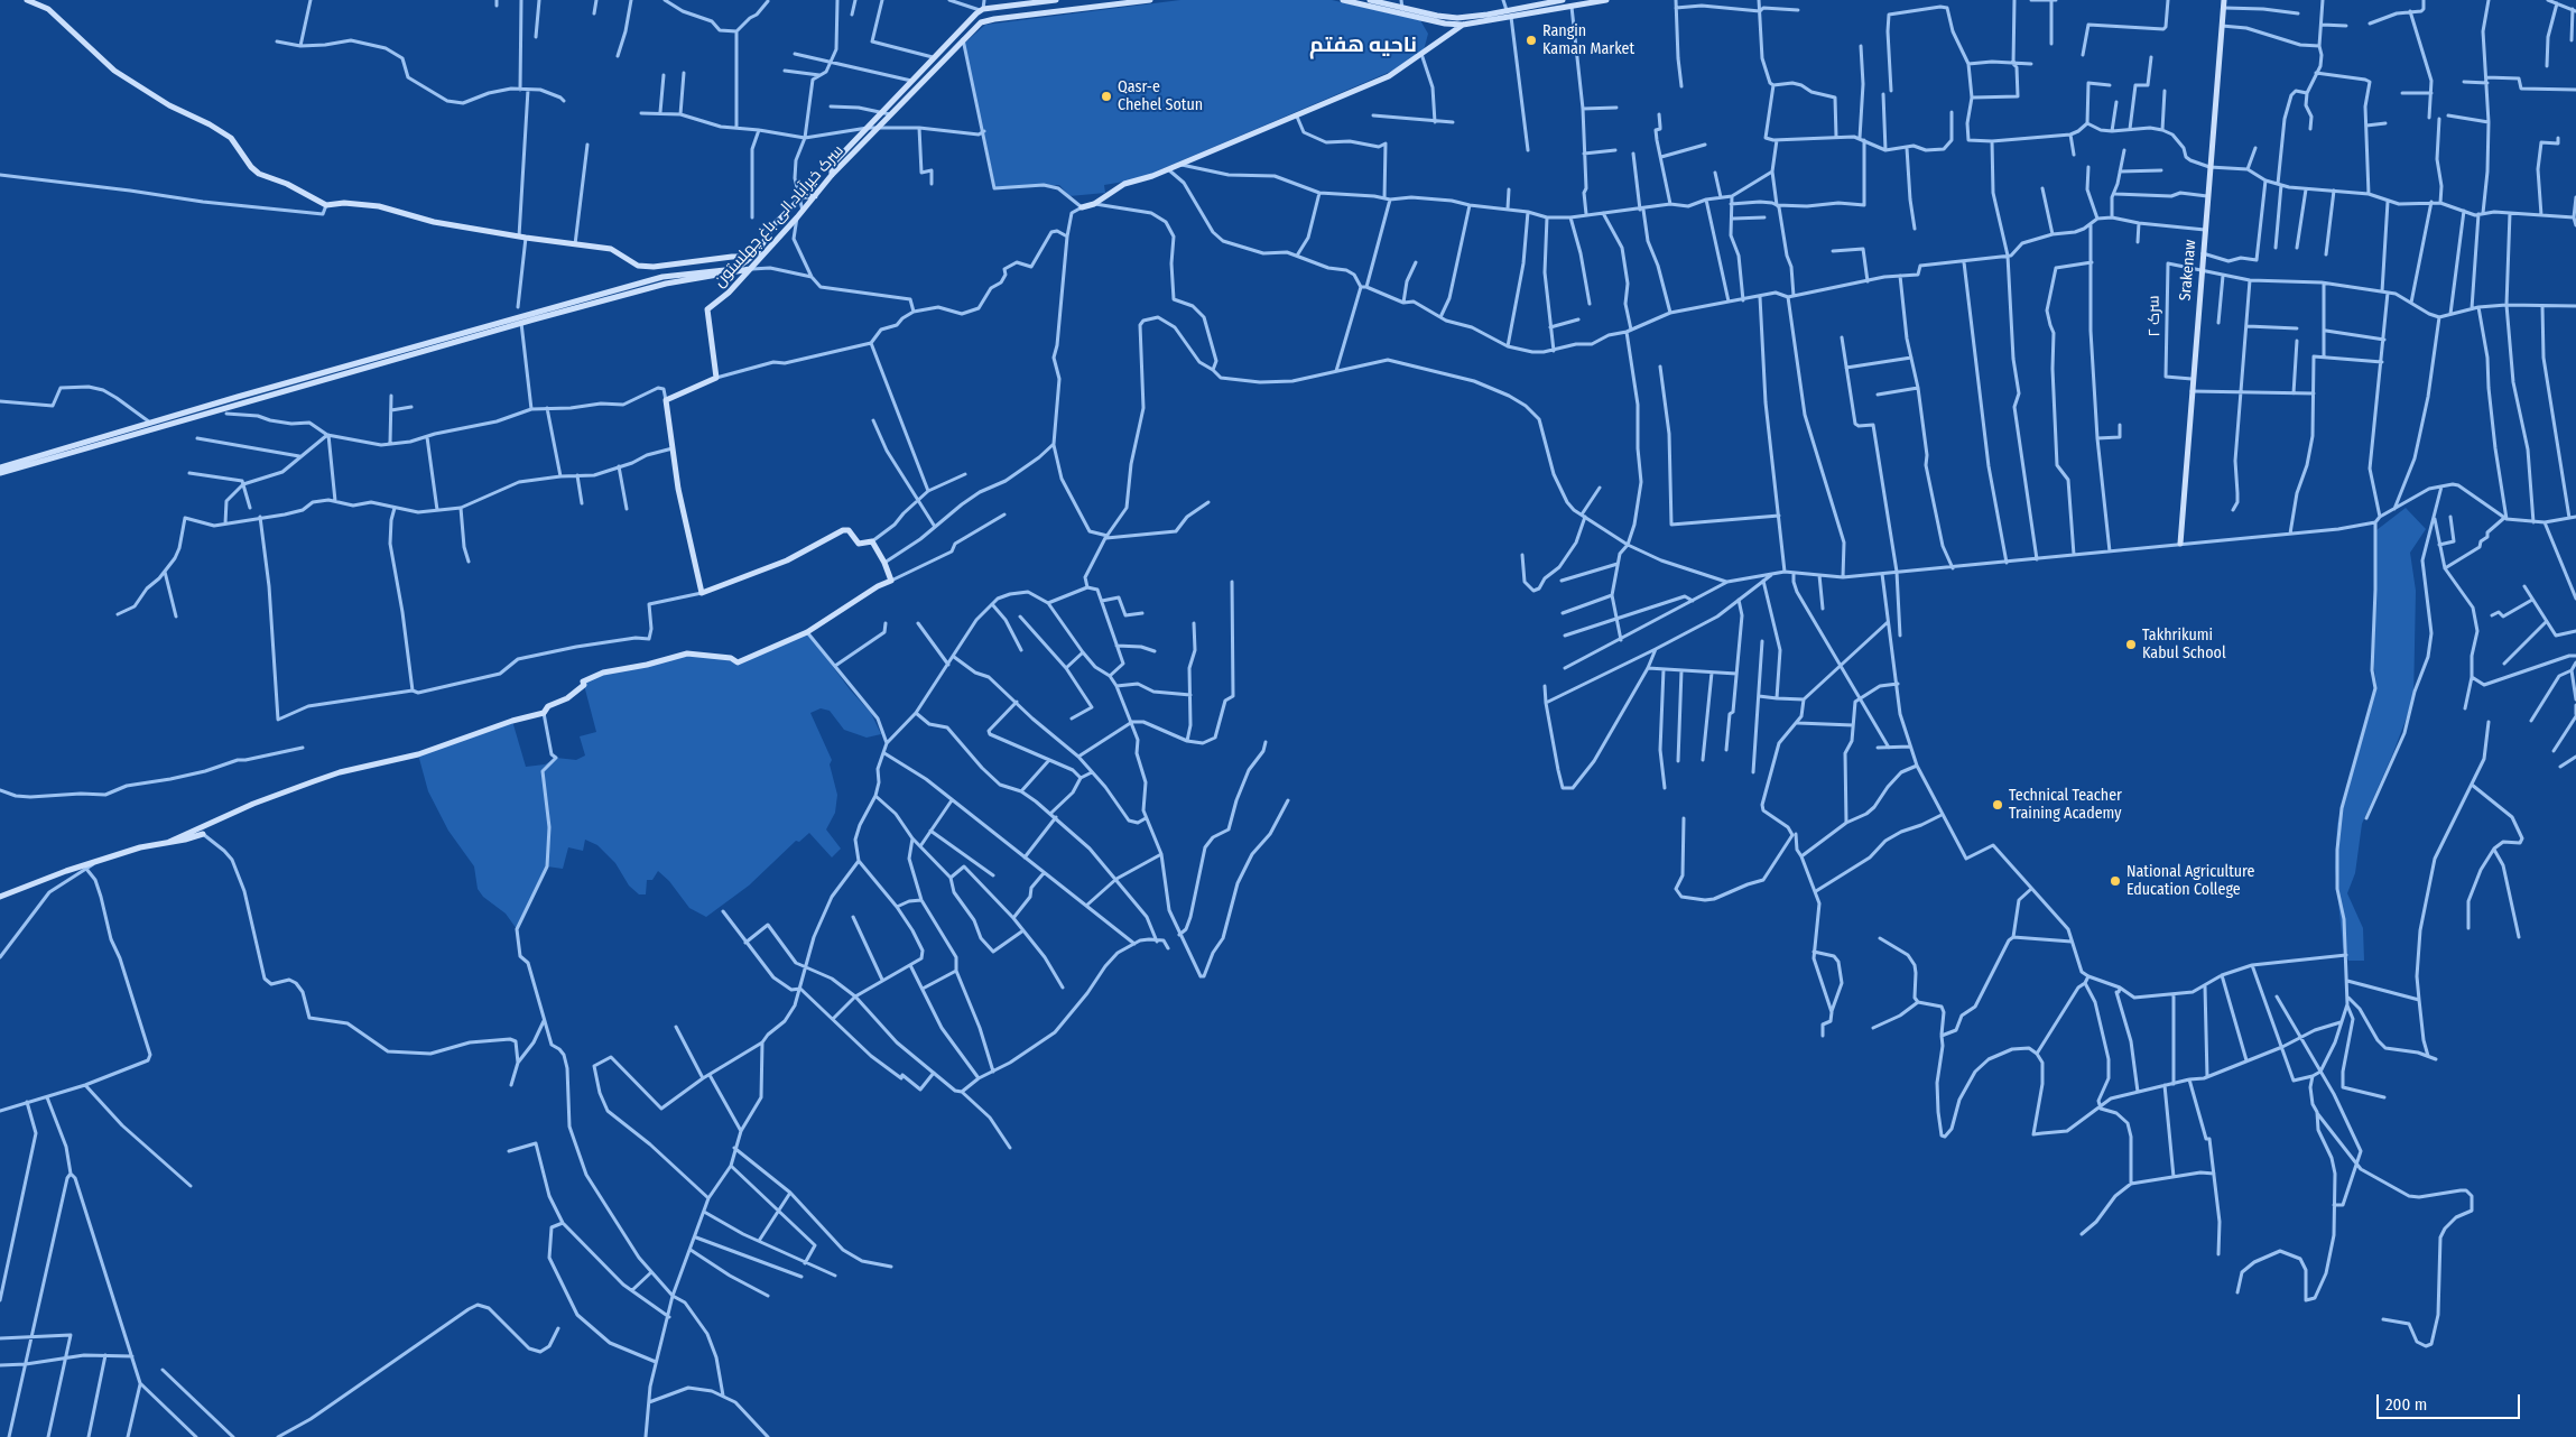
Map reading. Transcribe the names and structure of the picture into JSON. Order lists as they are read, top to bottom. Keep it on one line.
{"streets":{"main road":["سرک خیرآباد الی باغ چهلستون","Srakenaw"],"street":["سرک ۲"]},"crossings":[["Srakenaw","سرک ۲"]],"districts":["ناحیه هفتم"],"places":["Rangin Kaman Market","Qasr-e Chehel Sotun","Takhrikumi Kabul School","Technical Teacher Training Academy","National Agriculture Education College"],"scale_bar":"200 m"}
